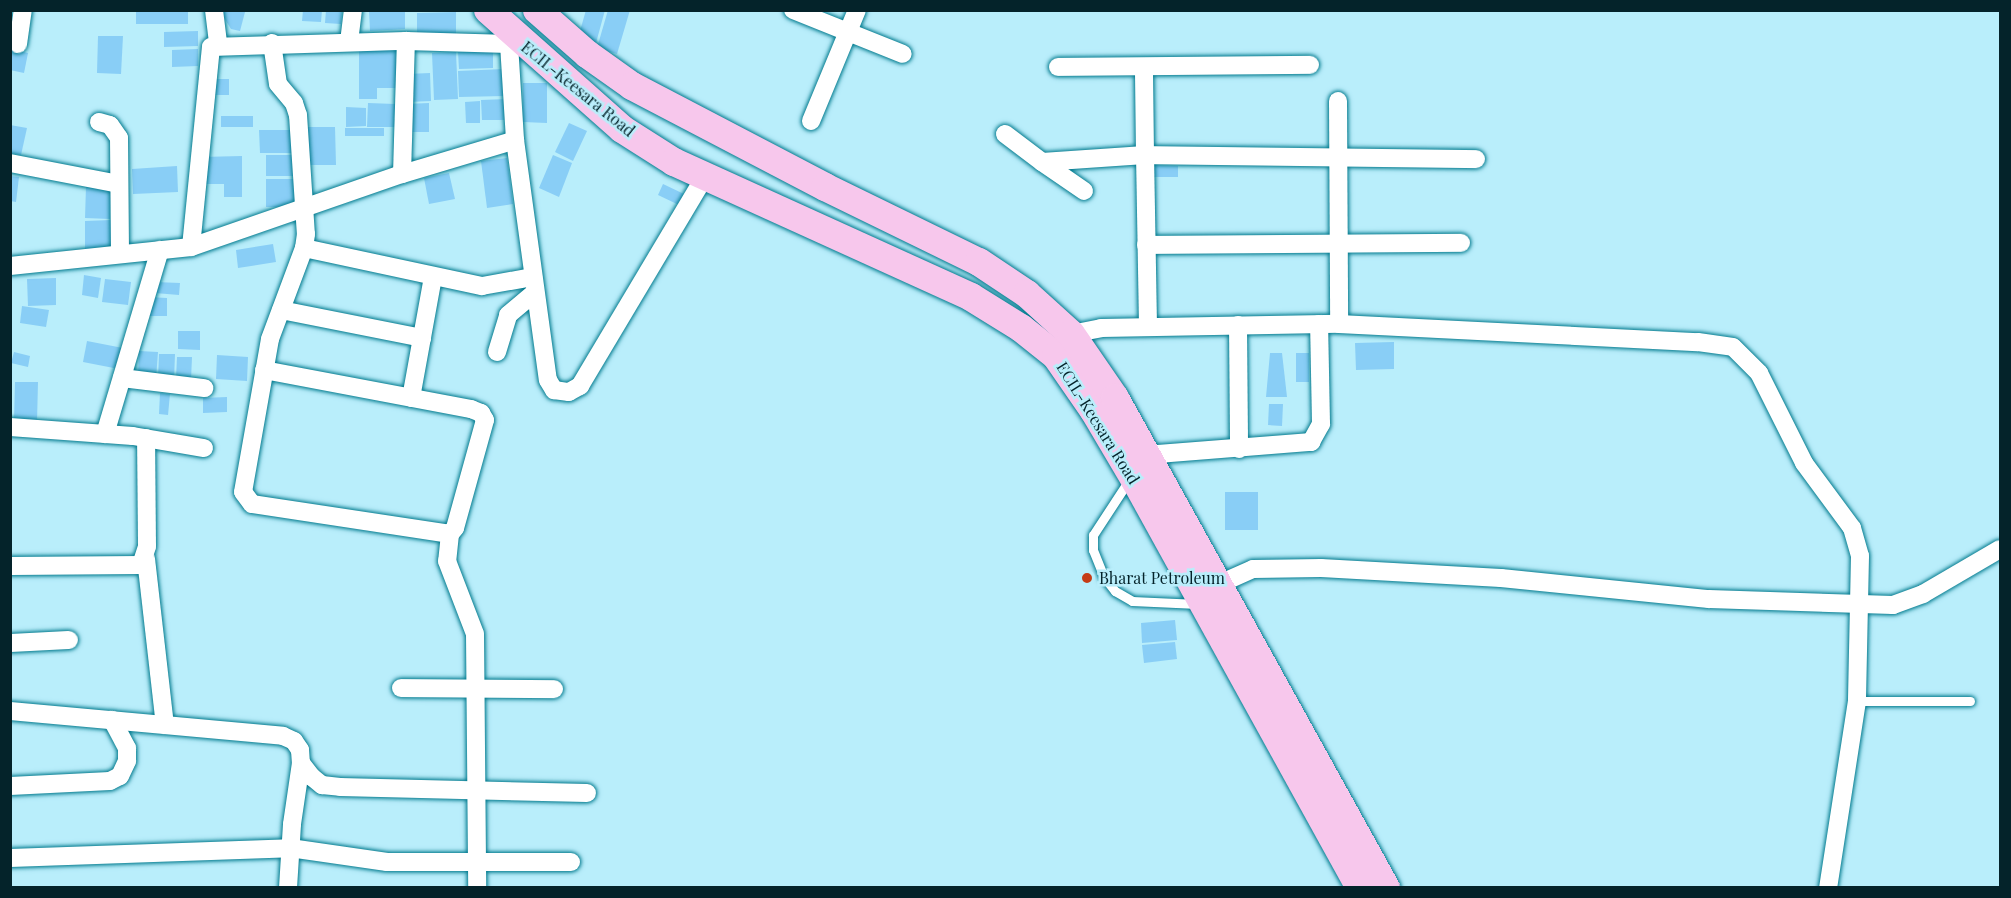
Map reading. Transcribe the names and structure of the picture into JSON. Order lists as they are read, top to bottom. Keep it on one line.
{"streets":{"main road":["ECIL-Keesara Road"]},"places":["Bharat Petroleum"]}
